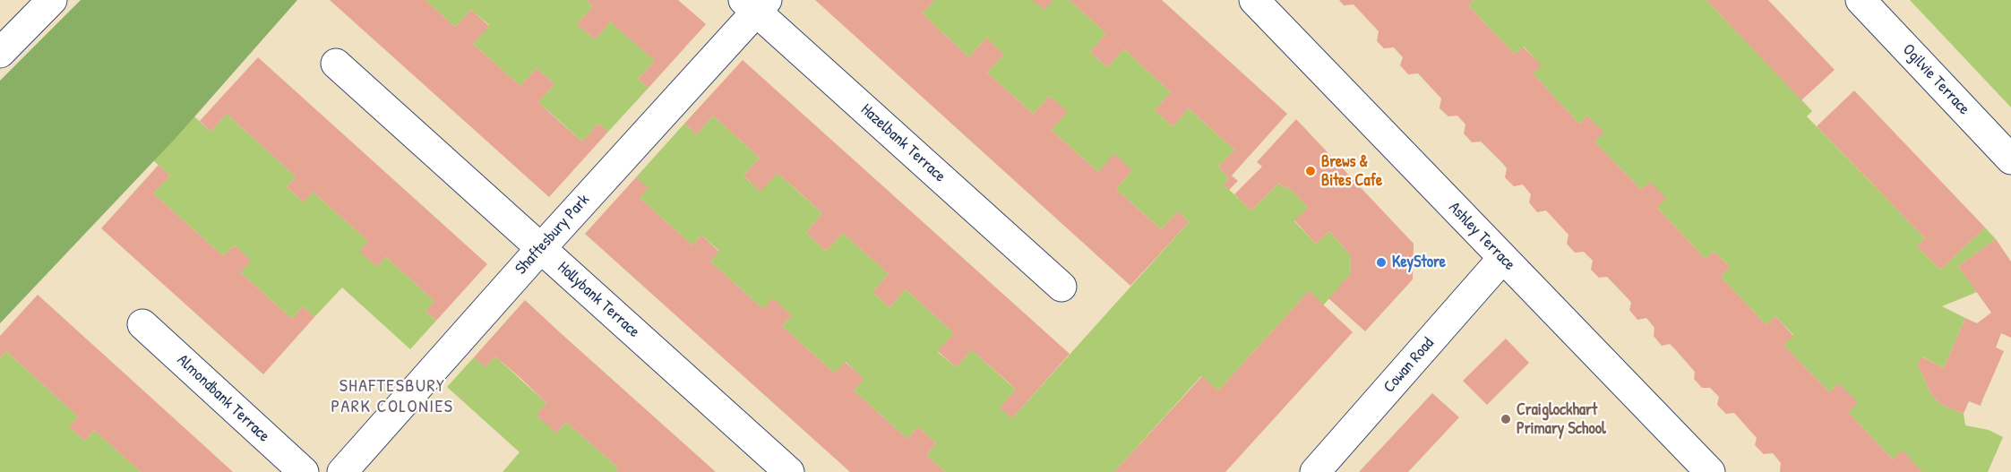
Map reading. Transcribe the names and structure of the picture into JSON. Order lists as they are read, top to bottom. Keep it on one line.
{"streets":{"street":["Ogilvie Terrace","Hazelbank Terrace","Shaftesbury Park","Ashley Terrace","Hollybank Terrace","Cowan Road","Almondbank Terrace"]},"crossings":[["Hazelbank Terrace","Shaftesbury Park"],["Shaftesbury Park","Hollybank Terrace"],["Ashley Terrace","Cowan Road"]],"districts":["SHAFTESBURY PARK COLONIES"],"places":["Brews & Bites Cafe","KeyStore","Craiglockhart Primary School"]}
